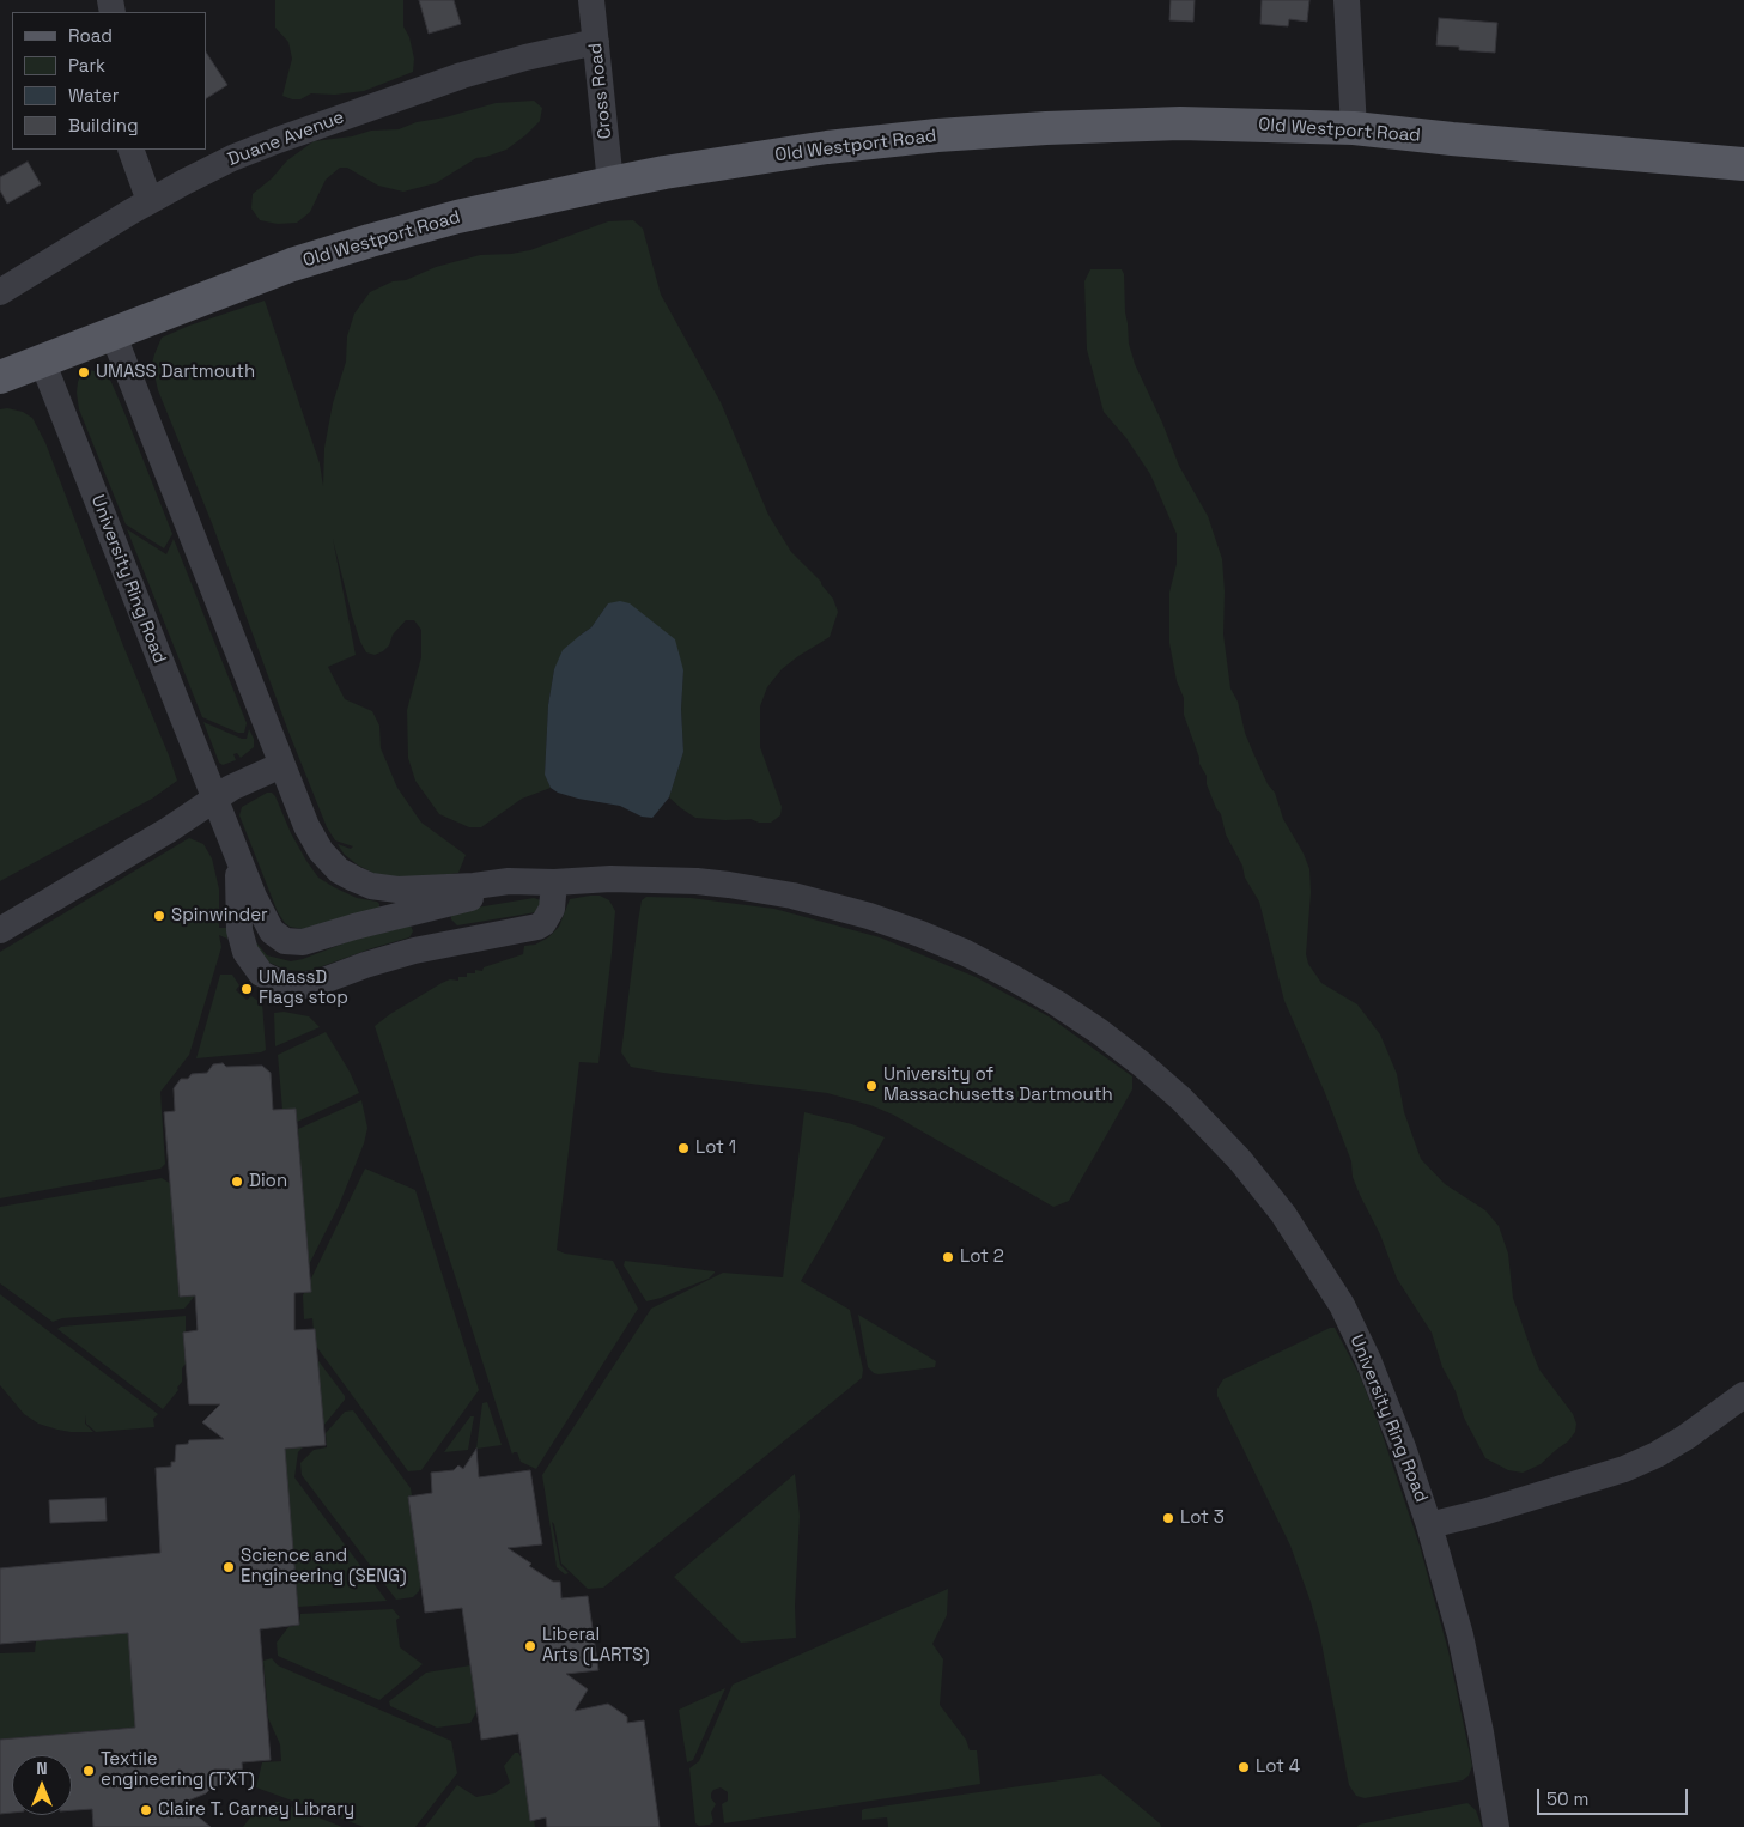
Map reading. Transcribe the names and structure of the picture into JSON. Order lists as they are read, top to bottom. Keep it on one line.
{"streets":{"main road":["Old Westport Road"],"street":["Cross Road","Duane Avenue","University Ring Road"]},"crossings":[["Cross Road","Old Westport Road"],["Cross Road","Duane Avenue"],["Old Westport Road","University Ring Road"]],"places":["UMASS Dartmouth","Spinwinder","UMassD Flags stop","University of Massachusetts Dartmouth","Lot 1","Dion","Lot 2","Lot 3","Science and Engineering (SENG)","Liberal Arts (LARTS)","Lot 4","Textile engineering (TXT)","Claire T. Carney Library"],"legend":["Road","Park","Water","Building"],"scale_bar":"50 m","north":"top"}
